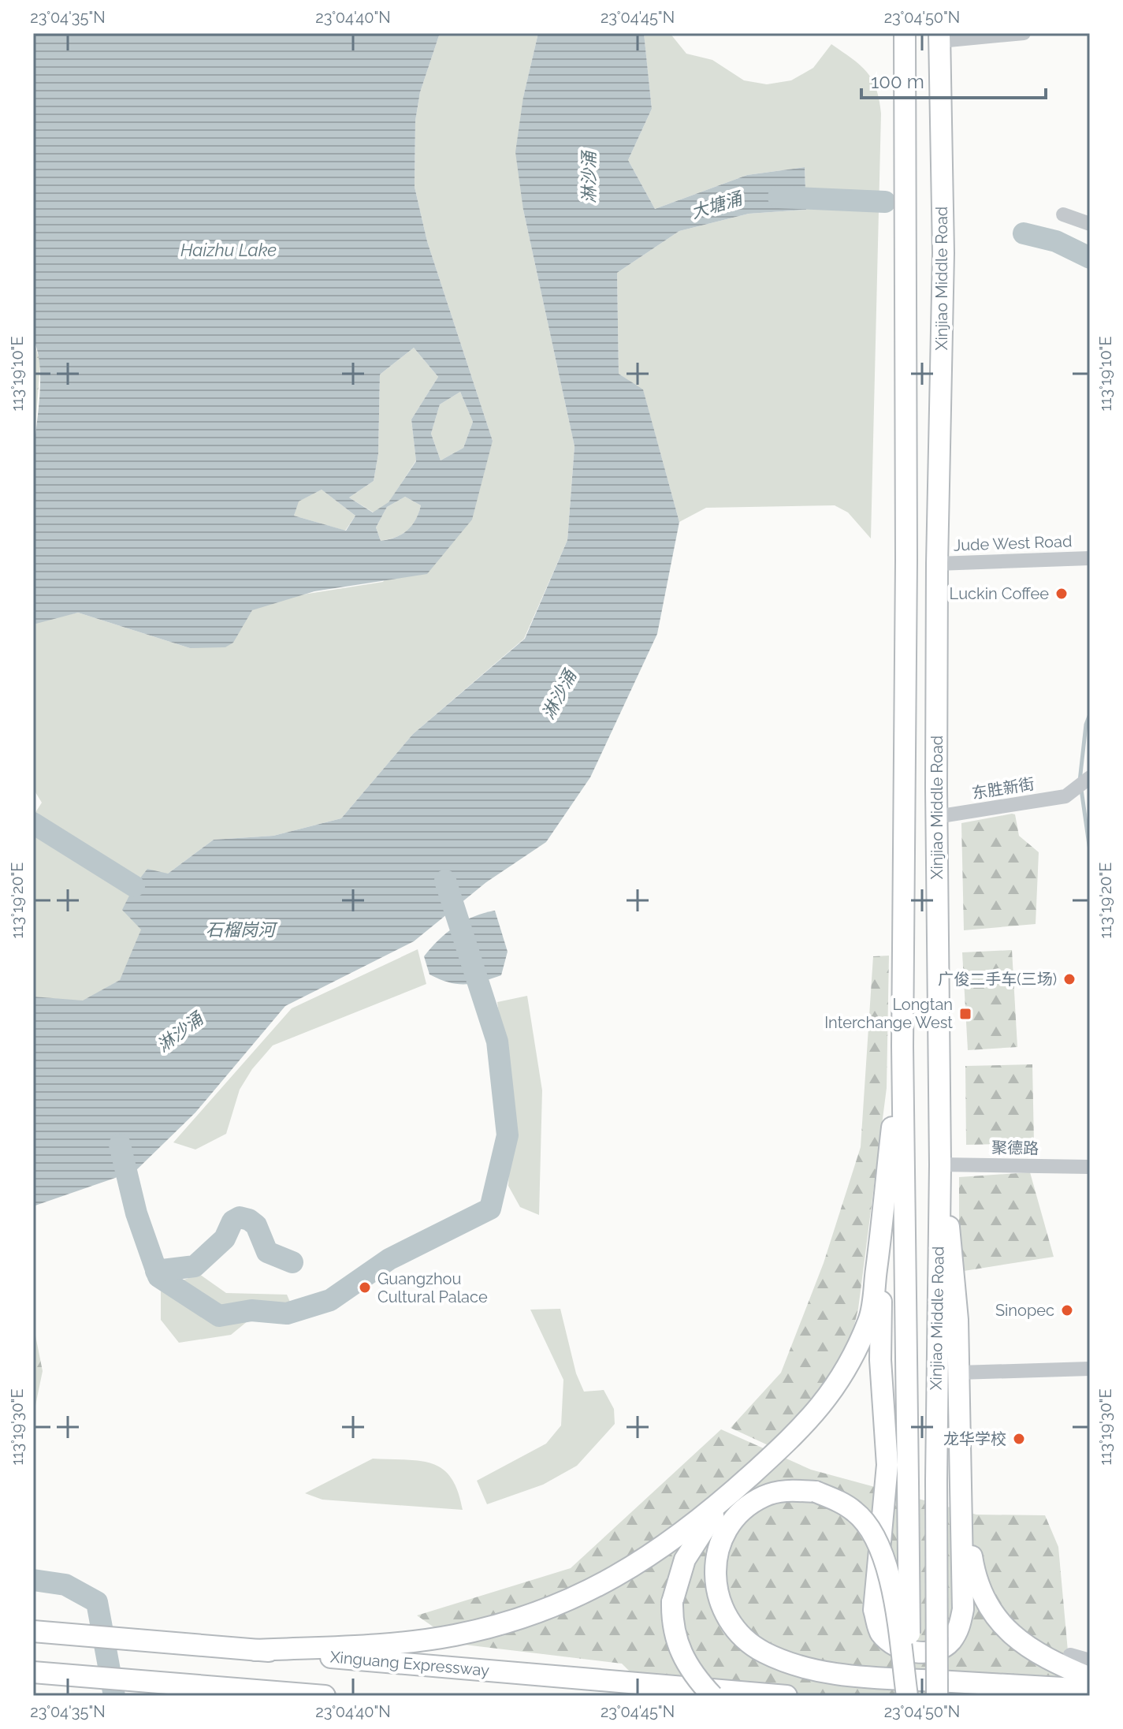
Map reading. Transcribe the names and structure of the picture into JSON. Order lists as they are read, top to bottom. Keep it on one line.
{"streets":{"highway":["Xinjiao Middle Road","Xinguang Expressway"],"street":["Jude West Road","东胜新街","聚德路"]},"crossings":[["Xinjiao Middle Road","Jude West Road"],["Xinjiao Middle Road","东胜新街"],["Xinjiao Middle Road","聚德路"]],"water":["淋沙涌","大塘涌","Haizhu Lake","石榴岗河"],"places":{"other":["Luckin Coffee","广俊二手车(三场)","Guangzhou Cultural Palace","Sinopec","龙华学校"],"transit":["Longtan Interchange West"]},"scale_bar":"100 m","coordinates":["23°04'35\"N","23°04'40\"N","23°04'45\"N","23°04'50\"N","113°19'10\"E","113°19'20\"E","113°19'30\"E"]}
